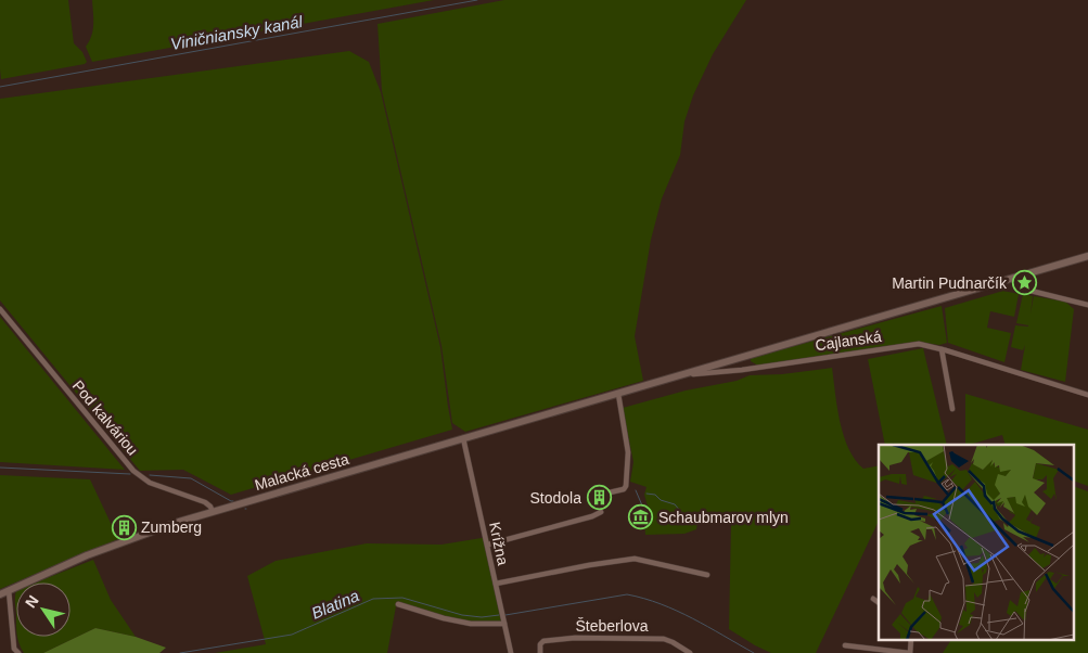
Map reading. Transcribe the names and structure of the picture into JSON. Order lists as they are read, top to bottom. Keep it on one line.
{"streets":{"main road":["Malacká cesta"],"street":["Cajlanská","Pod kalváriou","Krížna","Šteberlova"]},"crossings":[["Pod kalváriou","Malacká cesta"],["Malacká cesta","Krížna"]],"water":["Viničniansky kanál","Blatina"],"places":{"place":["Martin Pudnarčík"],"building":["Stodola","Zumberg"],"museum":["Schaubmarov mlyn"]},"north":"top left"}
